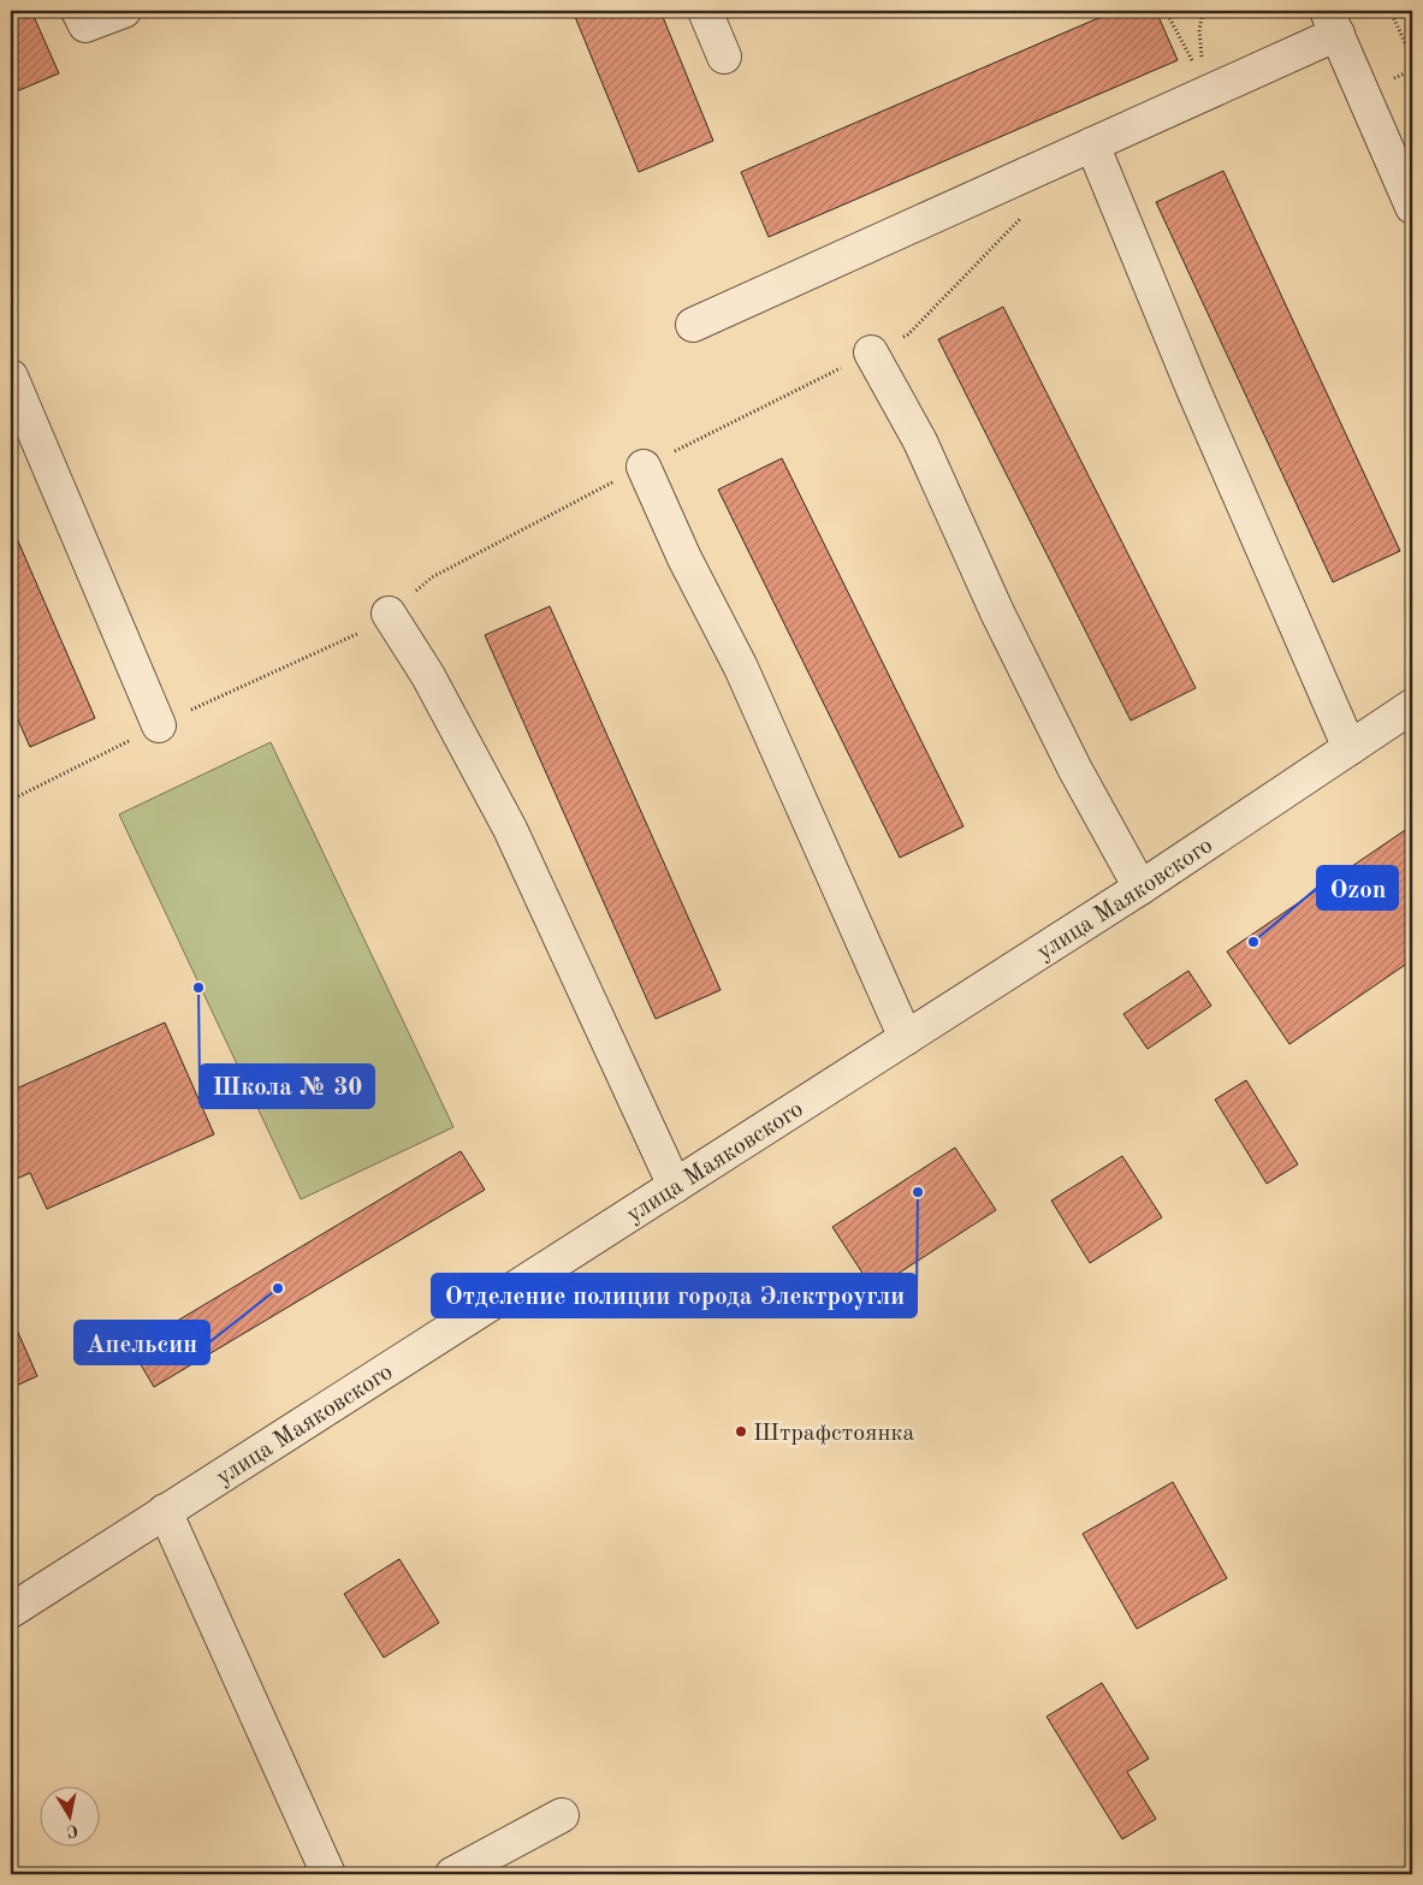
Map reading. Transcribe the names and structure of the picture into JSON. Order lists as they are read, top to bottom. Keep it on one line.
{"streets":{"street":["улица Маяковского"]},"places":["Ozon","Школа № 30","Отделение полиции города Электроугли","Апельсин","Штрафстоянка"],"north":"bottom"}
